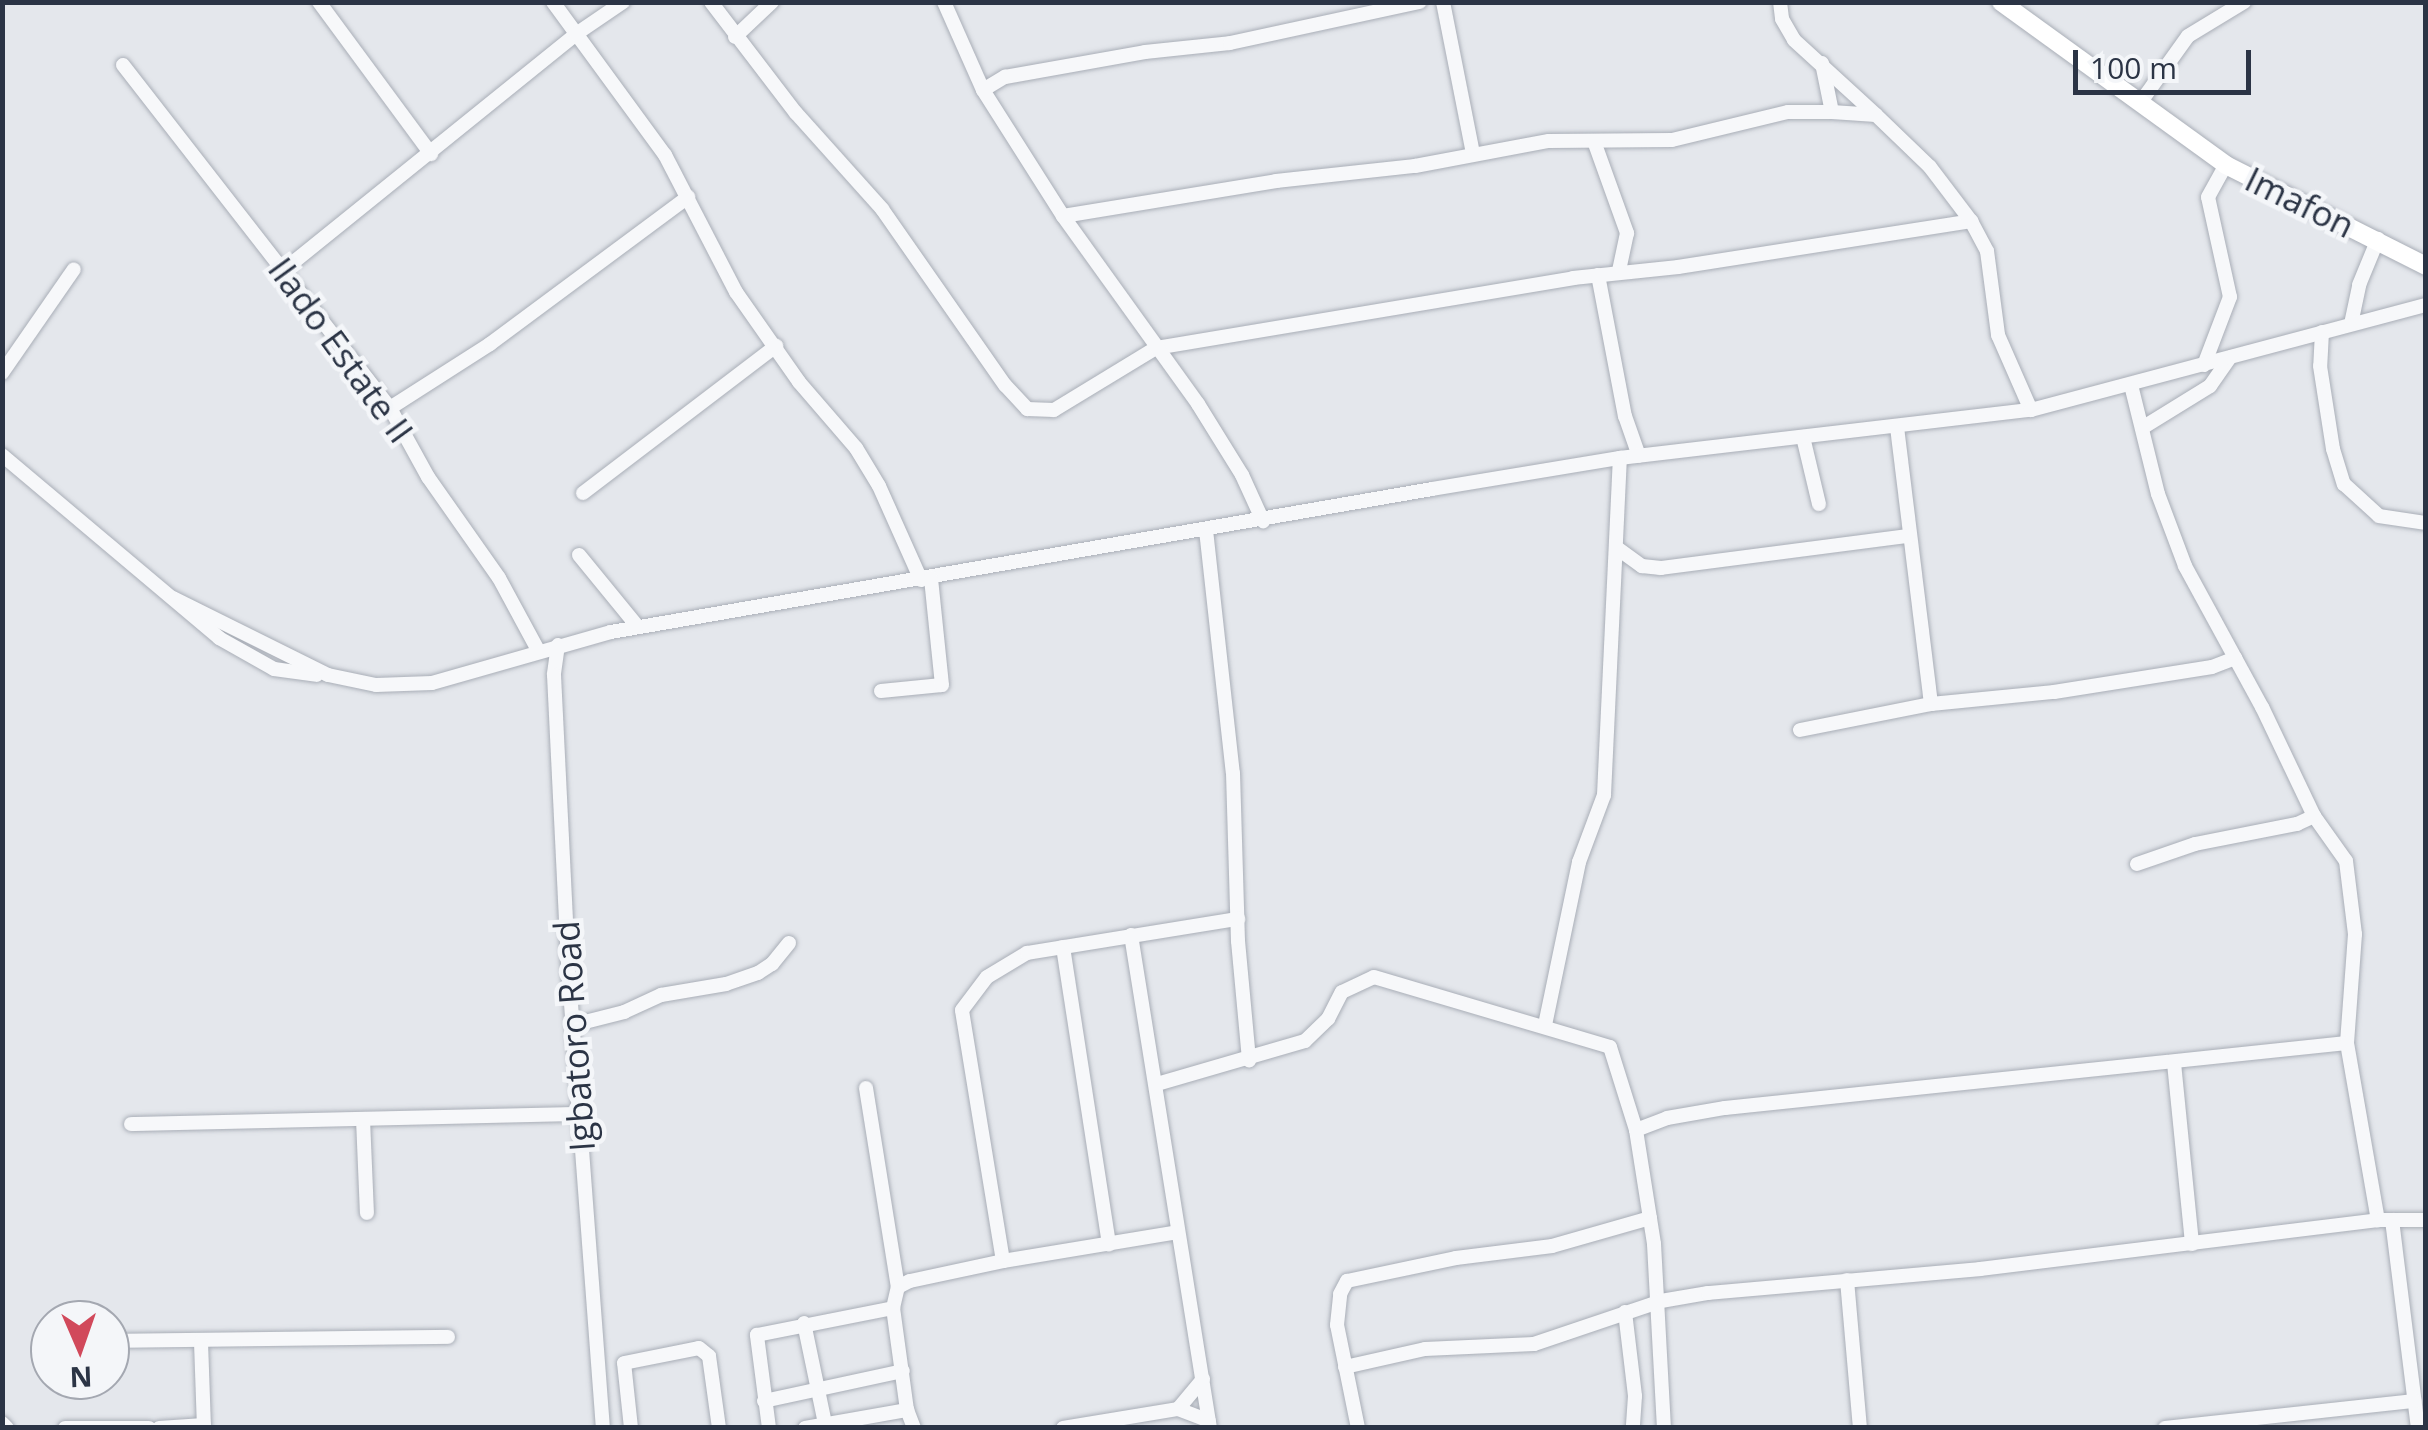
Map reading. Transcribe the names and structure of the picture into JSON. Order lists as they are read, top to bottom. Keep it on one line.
{"streets":{"street":["Imafon","Ilado Estate II","Igbatoro Road"]},"scale_bar":"100 m","north":"bottom"}
